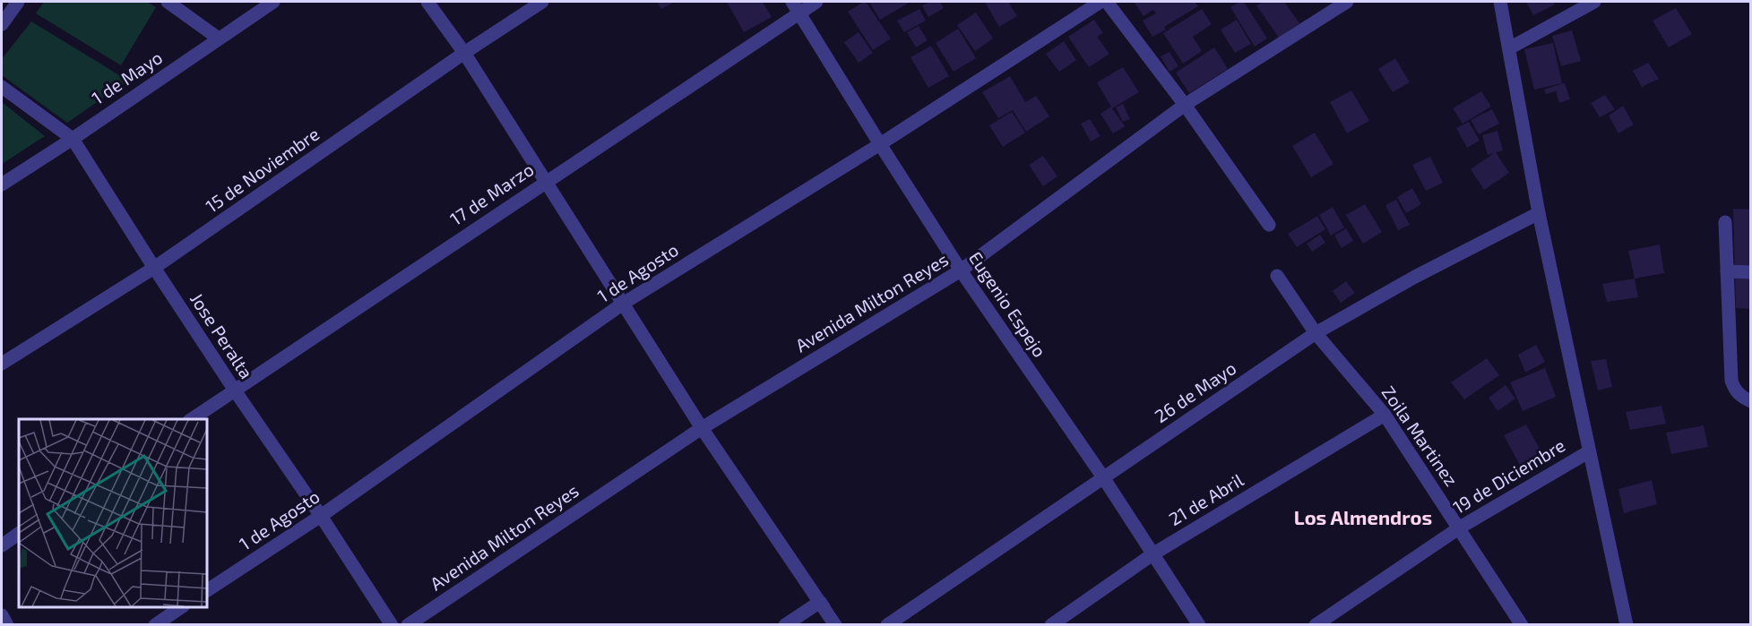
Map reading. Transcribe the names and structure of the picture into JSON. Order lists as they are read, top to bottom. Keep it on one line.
{"streets":{"street":["1 de Mayo","15 de Noviembre","17 de Marzo","1 de Agosto","Avenida Milton Reyes","Eugenio Espejo","Jose Peralta","26 de Mayo","Zoila Martinez","19 de Diciembre","21 de Abril"]},"crossings":[["1 de Mayo","Jose Peralta"],["15 de Noviembre","Jose Peralta"],["17 de Marzo","Eugenio Espejo"],["17 de Marzo","Jose Peralta"],["1 de Agosto","Eugenio Espejo"],["1 de Agosto","Jose Peralta"],["Avenida Milton Reyes","Eugenio Espejo"],["Eugenio Espejo","26 de Mayo"],["Eugenio Espejo","21 de Abril"],["26 de Mayo","Zoila Martinez"],["Zoila Martinez","19 de Diciembre"],["Zoila Martinez","21 de Abril"]],"districts":["Los Almendros"]}
